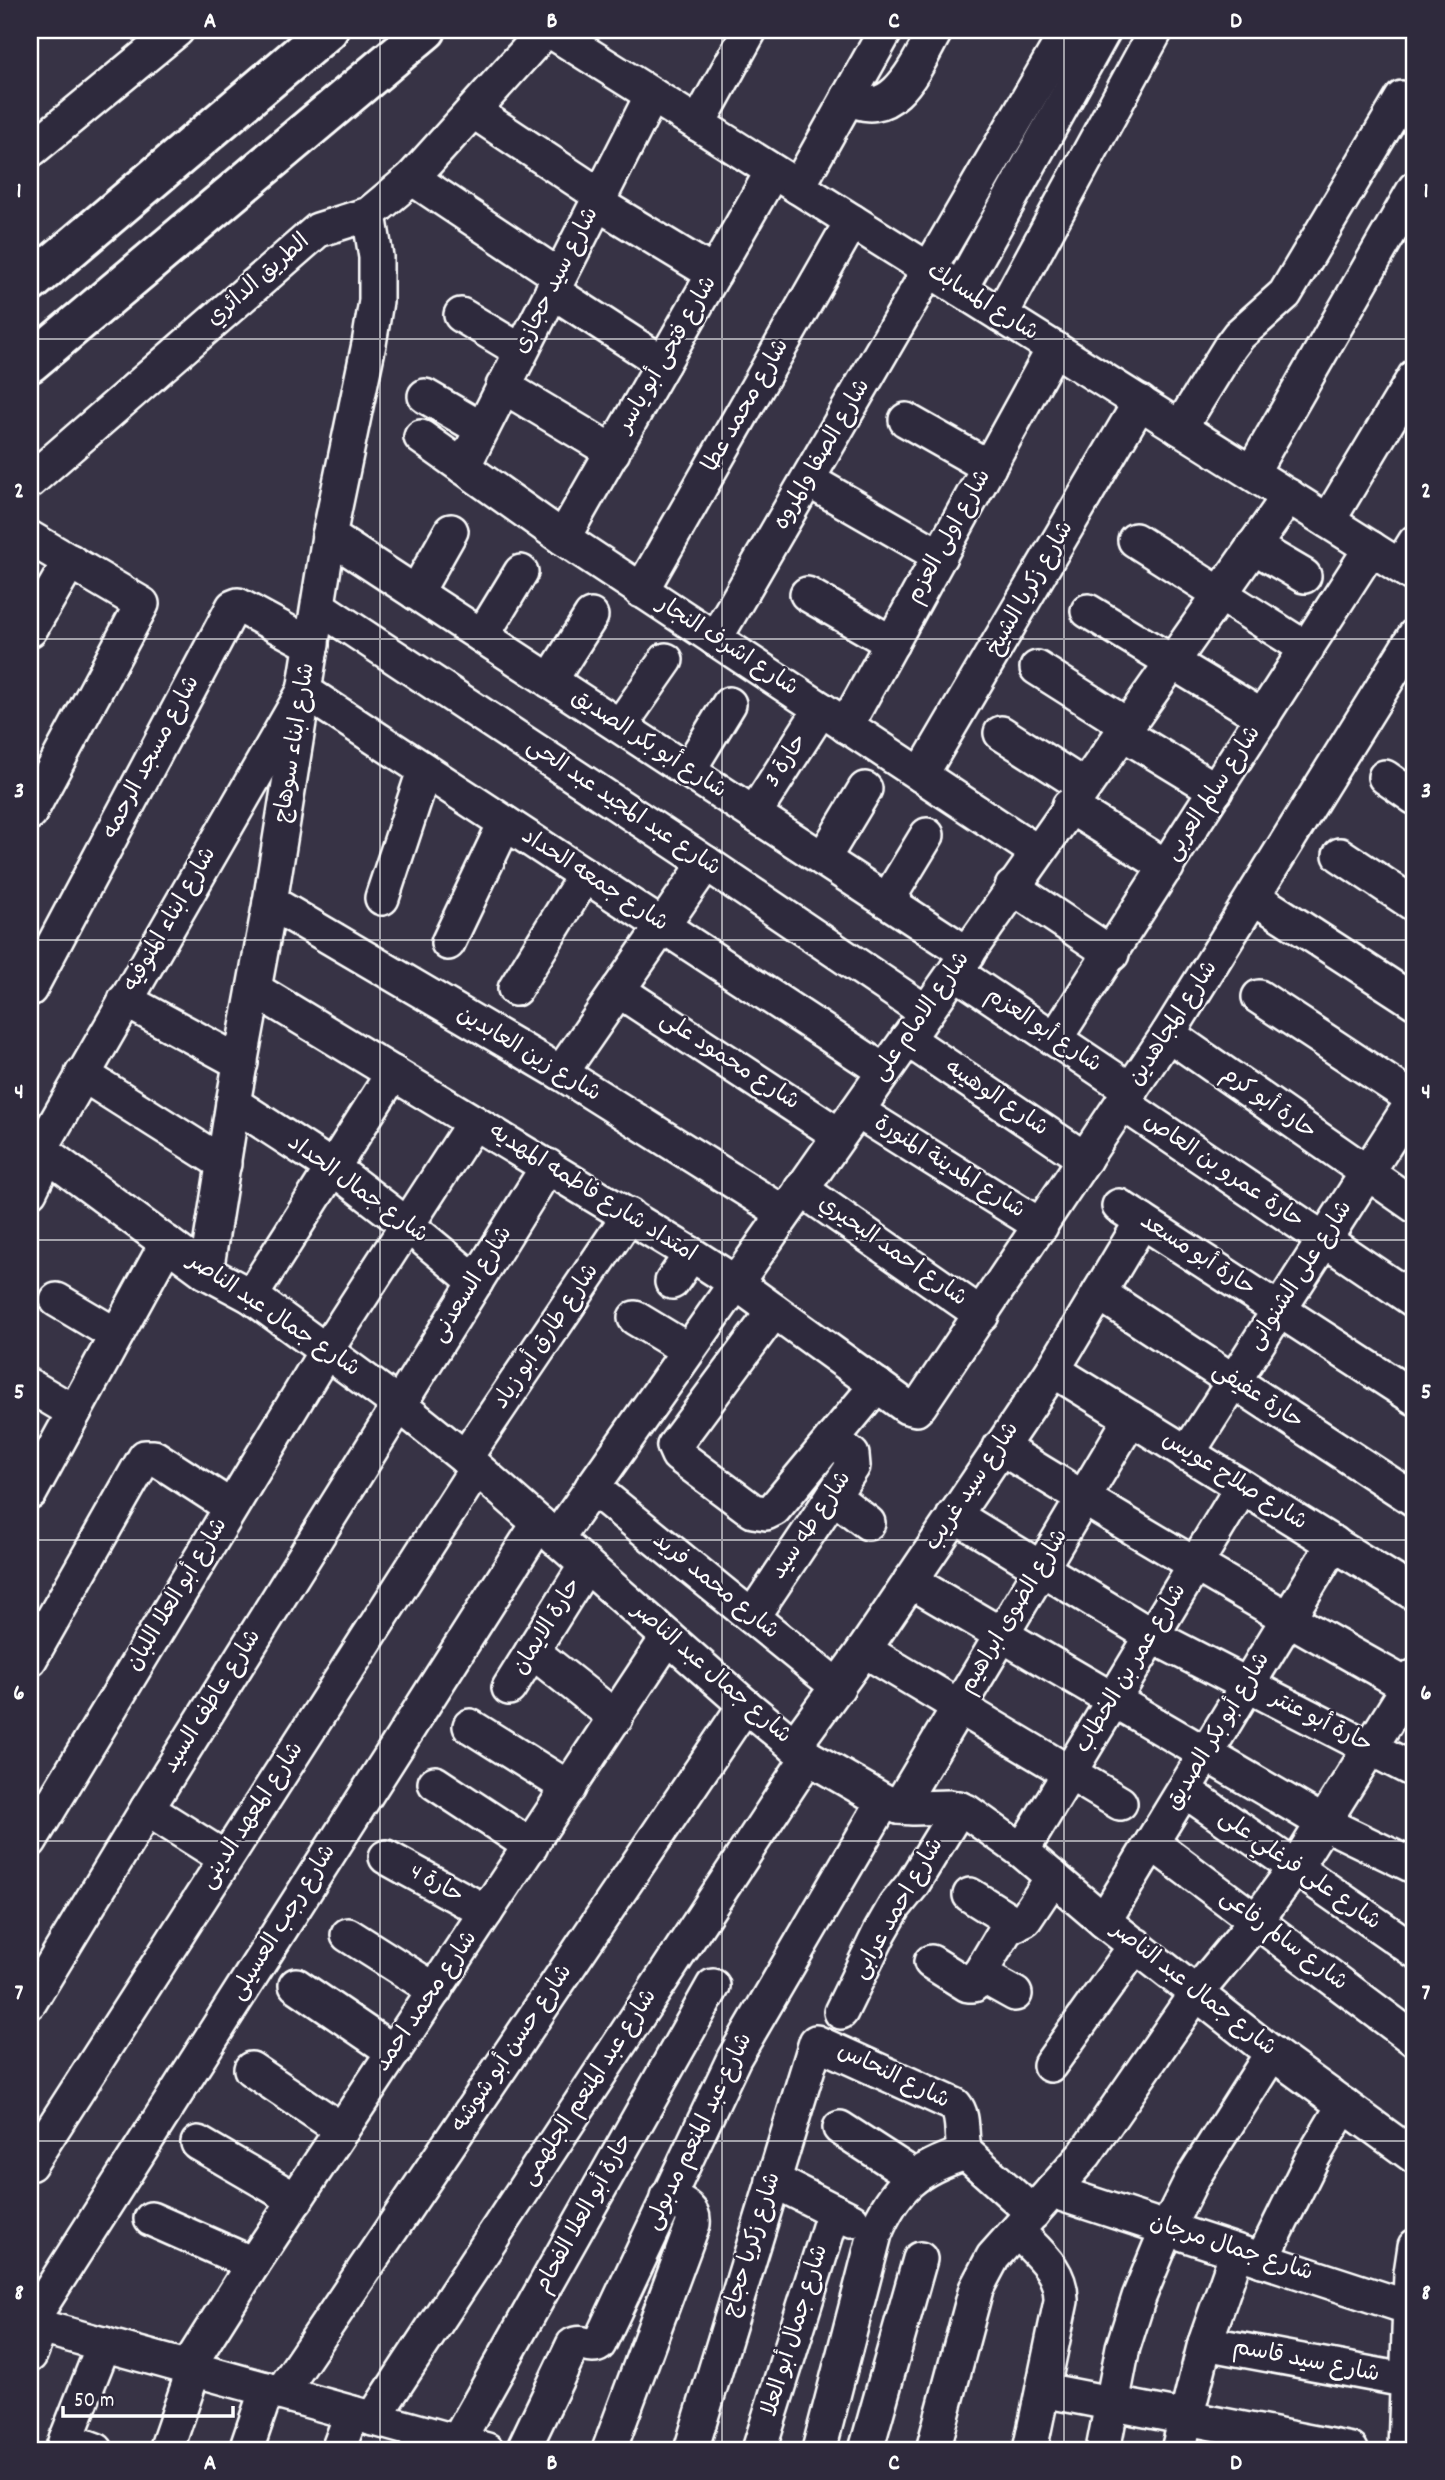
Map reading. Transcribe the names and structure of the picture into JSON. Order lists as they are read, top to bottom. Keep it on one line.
{"streets":{"street":["الطريق الدائري","شارع سيد حجازى","شارع المسابك","شارع فتحى أبو ياسر","شارع محمد عطا","شارع الصفا والمروه","شارع اولى العزم","شارع زكريا الشيخ","شارع اشرف النجار","شارع ابناء سوهاج","شارع أبو بكر الصديق","شارع مسجد الرحمه","حارة 3","شارع سالم العربى","شارع عبد المجيد عبد الحى","شارع جمعه الحداد","شارع ابناء المنوفيه","شارع الامام على","شارع المجاهدين","شارع أبو العزم","شارع زين العابدين","شارع محمود على","شارع الوهيبه","حارة أبو كرم","شارع المدينة المنورة","حارة عمرو بن العاص","شارع جمال الحداد","امتداد شارع فاطمه المهديه","شارع احمد البحيري","حارة أبو مسعد","شارع على الشنوانى","شارع السعدنى","شارع جمال عبد الناصر","شارع طارق أبو زياد","حارة عفيفى","شارع صلاح عويس","شارع سيد غريب","شارع طه سيد","شارع محمد فريد","شارع أبو العلا اللبان","شارع الضوى ابراهيم","حارة الايمان","شارع عمر بن الخطاب","شارع عاطف السيد","حارة أبو عنتر","شارع المعهد الدينى","شارع على فرغلي على","حارة 4","شارع احمد عرابى","شارع رجب العسيلى","شارع سالم رفاعى","شارع محمد احمد","شارع حسن أبو شوشه","شارع النحاس","شارع عبد المنعم الجلهمى","شارع عبد المنعم مدبولى","حارة أبو العلا الفحام","شارع زكريا حجاج","شارع جمال مرجان","شارع جمال أبو العلا","شارع سيد قاسم"]},"crossings":[["الطريق الدائري","شارع المسابك"],["الطريق الدائري","شارع ابناء سوهاج"],["شارع سيد حجازى","شارع المسابك"],["شارع سيد حجازى","شارع اشرف النجار"],["شارع المسابك","شارع فتحى أبو ياسر"],["شارع المسابك","شارع محمد عطا"],["شارع المسابك","شارع الصفا والمروه"],["شارع المسابك","شارع اولى العزم"],["شارع المسابك","شارع زكريا الشيخ"],["شارع المسابك","شارع سالم العربى"],["شارع المسابك","شارع الامام على"],["شارع فتحى أبو ياسر","شارع اشرف النجار"],["شارع محمد عطا","شارع اشرف النجار"],["شارع الصفا والمروه","شارع اشرف النجار"],["شارع اولى العزم","شارع اشرف النجار"],["شارع اولى العزم","حارة 3"],["شارع زكريا الشيخ","شارع اشرف النجار"],["شارع اشرف النجار","حارة 3"],["شارع اشرف النجار","شارع الامام على"],["شارع ابناء سوهاج","شارع أبو بكر الصديق"],["شارع ابناء سوهاج","شارع مسجد الرحمه"],["شارع ابناء سوهاج","شارع عبد المجيد عبد الحى"],["شارع ابناء سوهاج","شارع جمعه الحداد"],["شارع ابناء سوهاج","شارع ابناء المنوفيه"],["شارع ابناء سوهاج","شارع زين العابدين"],["شارع ابناء سوهاج","شارع جمال الحداد"],["شارع ابناء سوهاج","امتداد شارع فاطمه المهديه"],["شارع ابناء سوهاج","شارع جمال عبد الناصر"],["شارع أبو بكر الصديق","حارة 3"],["شارع أبو بكر الصديق","شارع الامام على"],["شارع أبو بكر الصديق","شارع أبو العزم"],["شارع أبو بكر الصديق","شارع جمال عبد الناصر"],["شارع أبو بكر الصديق","شارع صلاح عويس"],["شارع أبو بكر الصديق","حارة أبو عنتر"],["شارع أبو بكر الصديق","شارع على فرغلي على"],["شارع أبو بكر الصديق","شارع سالم رفاعى"],["شارع سالم العربى","شارع أبو العزم"],["شارع عبد المجيد عبد الحى","شارع الامام على"],["شارع جمعه الحداد","شارع ابناء المنوفيه"],["شارع جمعه الحداد","شارع الامام على"],["شارع ابناء المنوفيه","شارع جمال عبد الناصر"],["شارع الامام على","شارع أبو العزم"],["شارع الامام على","شارع زين العابدين"],["شارع الامام على","شارع محمود على"],["شارع الامام على","شارع الوهيبه"],["شارع الامام على","شارع المدينة المنورة"],["شارع الامام على","امتداد شارع فاطمه المهديه"],["شارع الامام على","شارع احمد البحيري"],["شارع الامام على","شارع جمال عبد الناصر"],["شارع الامام على","شارع محمد فريد"],["شارع الامام على","شارع رجب العسيلى"],["شارع المجاهدين","شارع أبو العزم"],["شارع المجاهدين","شارع الوهيبه"],["شارع المجاهدين","حارة أبو كرم"],["شارع المجاهدين","شارع المدينة المنورة"],["شارع المجاهدين","حارة عمرو بن العاص"],["شارع المجاهدين","امتداد شارع فاطمه المهديه"],["شارع المجاهدين","شارع احمد البحيري"],["شارع أبو العزم","حارة عمرو بن العاص"],["شارع زين العابدين","شارع احمد البحيري"],["شارع محمود على","شارع المدينة المنورة"],["حارة أبو كرم","شارع على الشنوانى"],["حارة عمرو بن العاص","شارع على الشنوانى"],["شارع جمال الحداد","شارع السعدنى"],["شارع جمال الحداد","شارع أبو العلا اللبان"],["امتداد شارع فاطمه المهديه","شارع السعدنى"],["امتداد شارع فاطمه المهديه","شارع طارق أبو زياد"],["امتداد شارع فاطمه المهديه","شارع أبو العلا اللبان"],["حارة أبو مسعد","شارع على الشنوانى"],["حارة أبو مسعد","شارع سيد غريب"],["شارع على الشنوانى","حارة عفيفى"],["شارع على الشنوانى","شارع صلاح عويس"],["شارع السعدنى","شارع جمال عبد الناصر"],["شارع السعدنى","شارع عاطف السيد"],["شارع جمال عبد الناصر","شارع طارق أبو زياد"],["شارع جمال عبد الناصر","شارع سيد غريب"],["شارع جمال عبد الناصر","شارع أبو العلا اللبان"],["شارع جمال عبد الناصر","شارع الضوى ابراهيم"],["شارع جمال عبد الناصر","حارة الايمان"],["شارع جمال عبد الناصر","شارع عمر بن الخطاب"],["شارع جمال عبد الناصر","شارع عاطف السيد"],["شارع جمال عبد الناصر","شارع المعهد الدينى"],["شارع جمال عبد الناصر","شارع احمد عرابى"],["شارع جمال عبد الناصر","شارع رجب العسيلى"],["شارع جمال عبد الناصر","شارع محمد احمد"],["شارع جمال عبد الناصر","شارع حسن أبو شوشه"],["شارع جمال عبد الناصر","شارع عبد المنعم الجلهمى"],["شارع جمال عبد الناصر","شارع عبد المنعم مدبولى"],["شارع طارق أبو زياد","شارع المعهد الدينى"],["حارة عفيفى","شارع سيد غريب"],["شارع صلاح عويس","شارع سيد غريب"],["شارع صلاح عويس","شارع الضوى ابراهيم"],["شارع صلاح عويس","شارع عمر بن الخطاب"],["شارع سيد غريب","شارع محمد فريد"],["شارع سيد غريب","حارة أبو عنتر"],["شارع سيد غريب","شارع عبد المنعم الجلهمى"],["شارع طه سيد","شارع محمد فريد"],["شارع الضوى ابراهيم","حارة أبو عنتر"],["شارع الضوى ابراهيم","شارع عبد المنعم مدبولى"],["شارع عمر بن الخطاب","حارة أبو عنتر"],["حارة 4","شارع محمد احمد"],["شارع النحاس","شارع زكريا حجاج"]],"scale_bar":"50 m","grid":{"columns":["A","B","C","D"],"rows":["1","2","3","4","5","6","7","8"]}}
